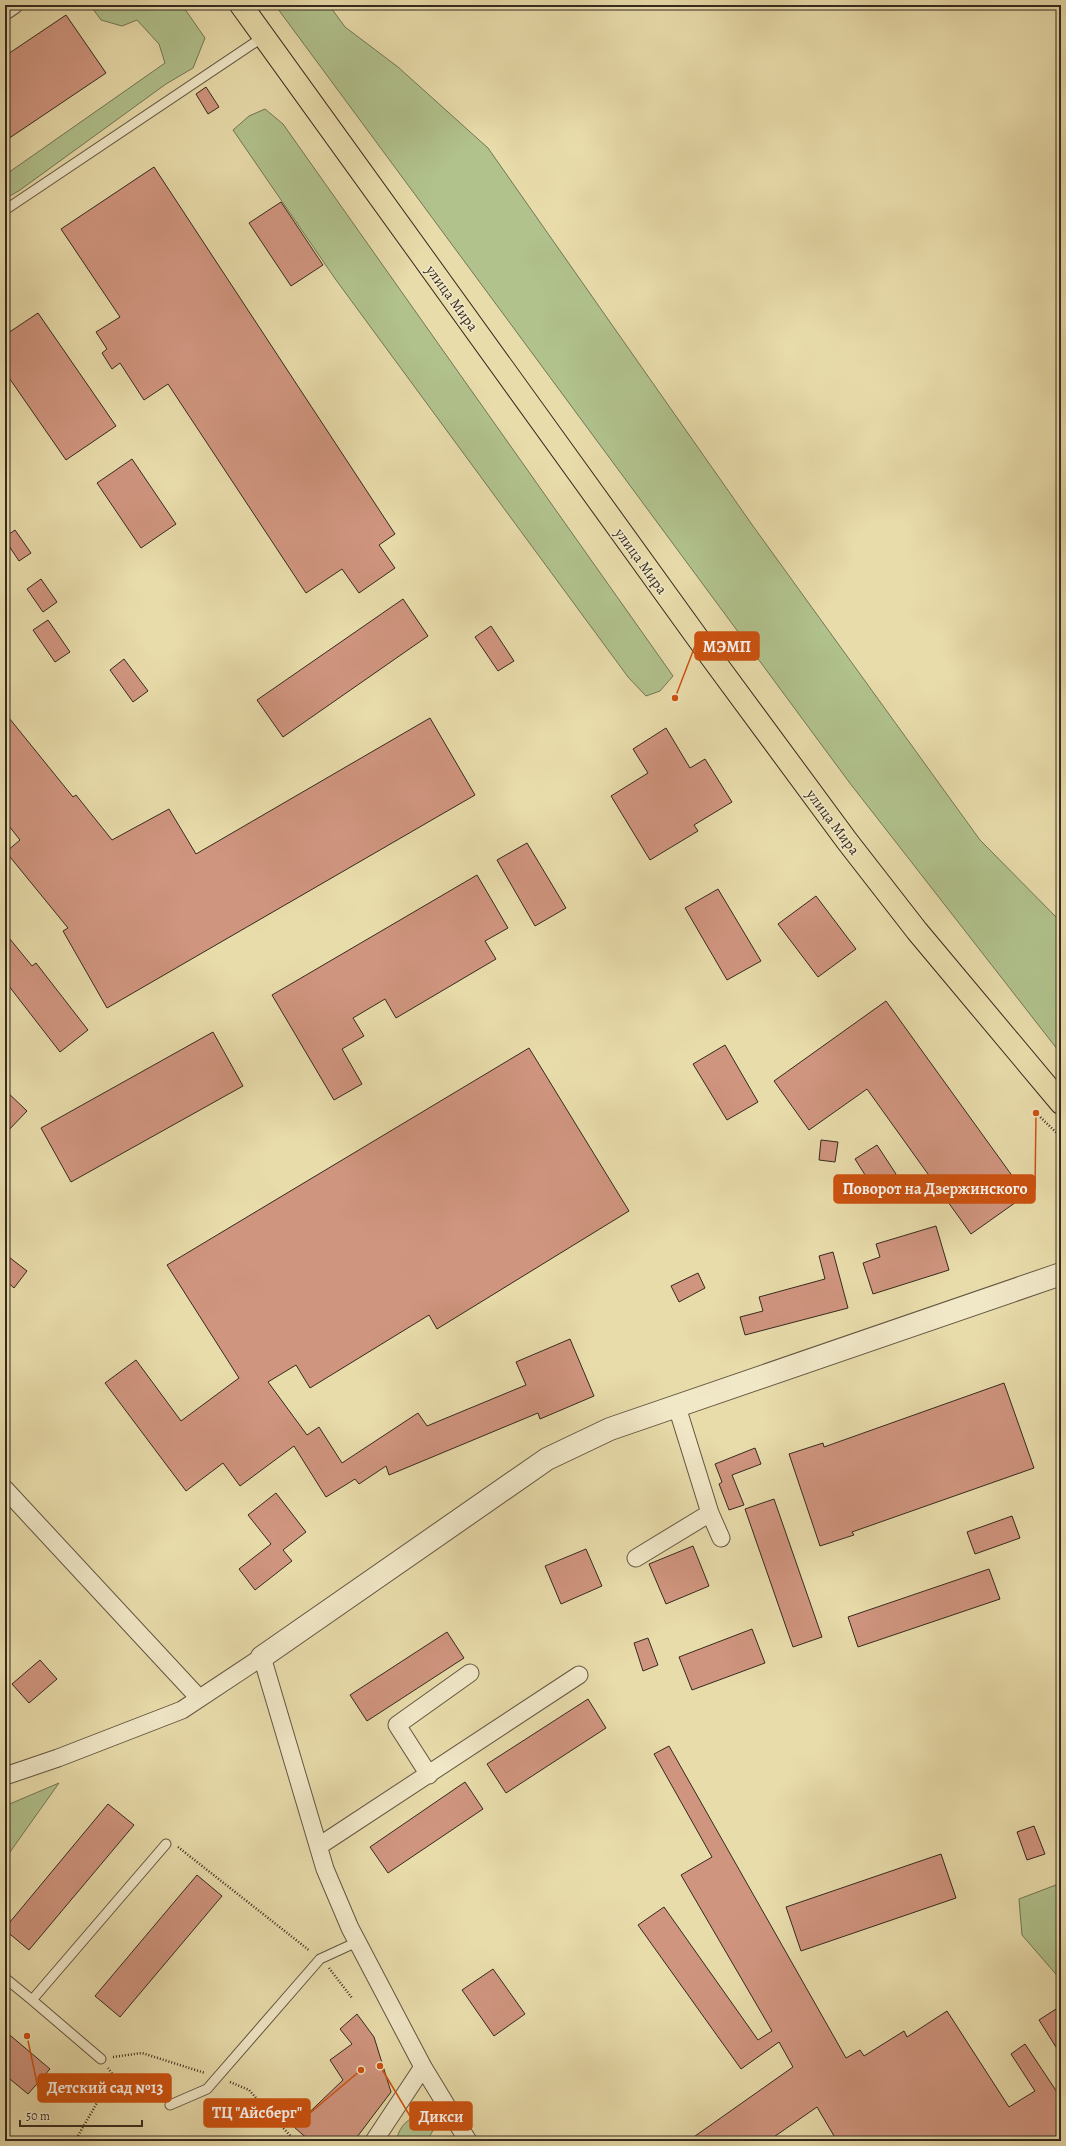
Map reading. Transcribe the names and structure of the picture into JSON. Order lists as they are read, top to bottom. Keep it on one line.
{"streets":{"main road":["улица Мира"]},"places":["МЭМП","Поворот на Дзержинского","Детский сад №13","Дикси","ТЦ \"Айсберг\""],"scale_bar":"50 m"}
